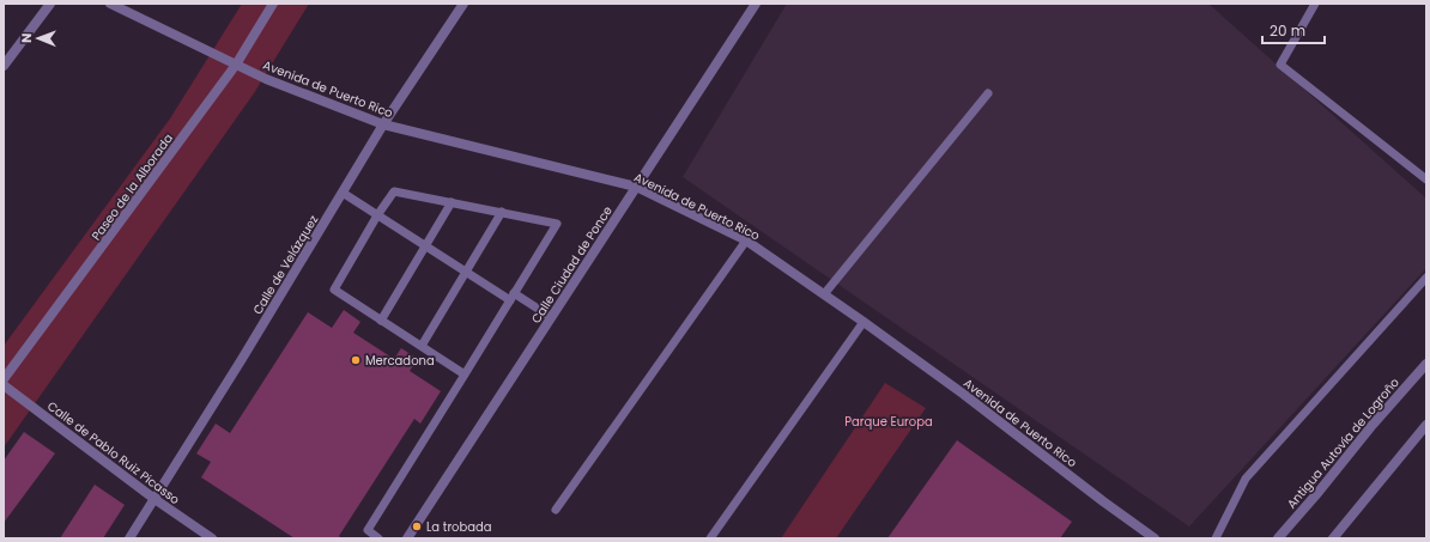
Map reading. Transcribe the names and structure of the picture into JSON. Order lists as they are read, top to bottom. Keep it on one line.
{"streets":{"street":["Avenida de Puerto Rico","Paseo de la Alborada","Calle de Velázquez","Calle Ciudad de Ponce","Antigua Autovía de Logroño","Calle de Pablo Ruiz Picasso"]},"crossings":[["Avenida de Puerto Rico","Paseo de la Alborada"],["Avenida de Puerto Rico","Calle de Velázquez"],["Avenida de Puerto Rico","Calle Ciudad de Ponce"],["Calle de Velázquez","Calle de Pablo Ruiz Picasso"]],"parks":["Parque Europa"],"places":["Mercadona","La trobada"],"scale_bar":"20 m","north":"left"}
